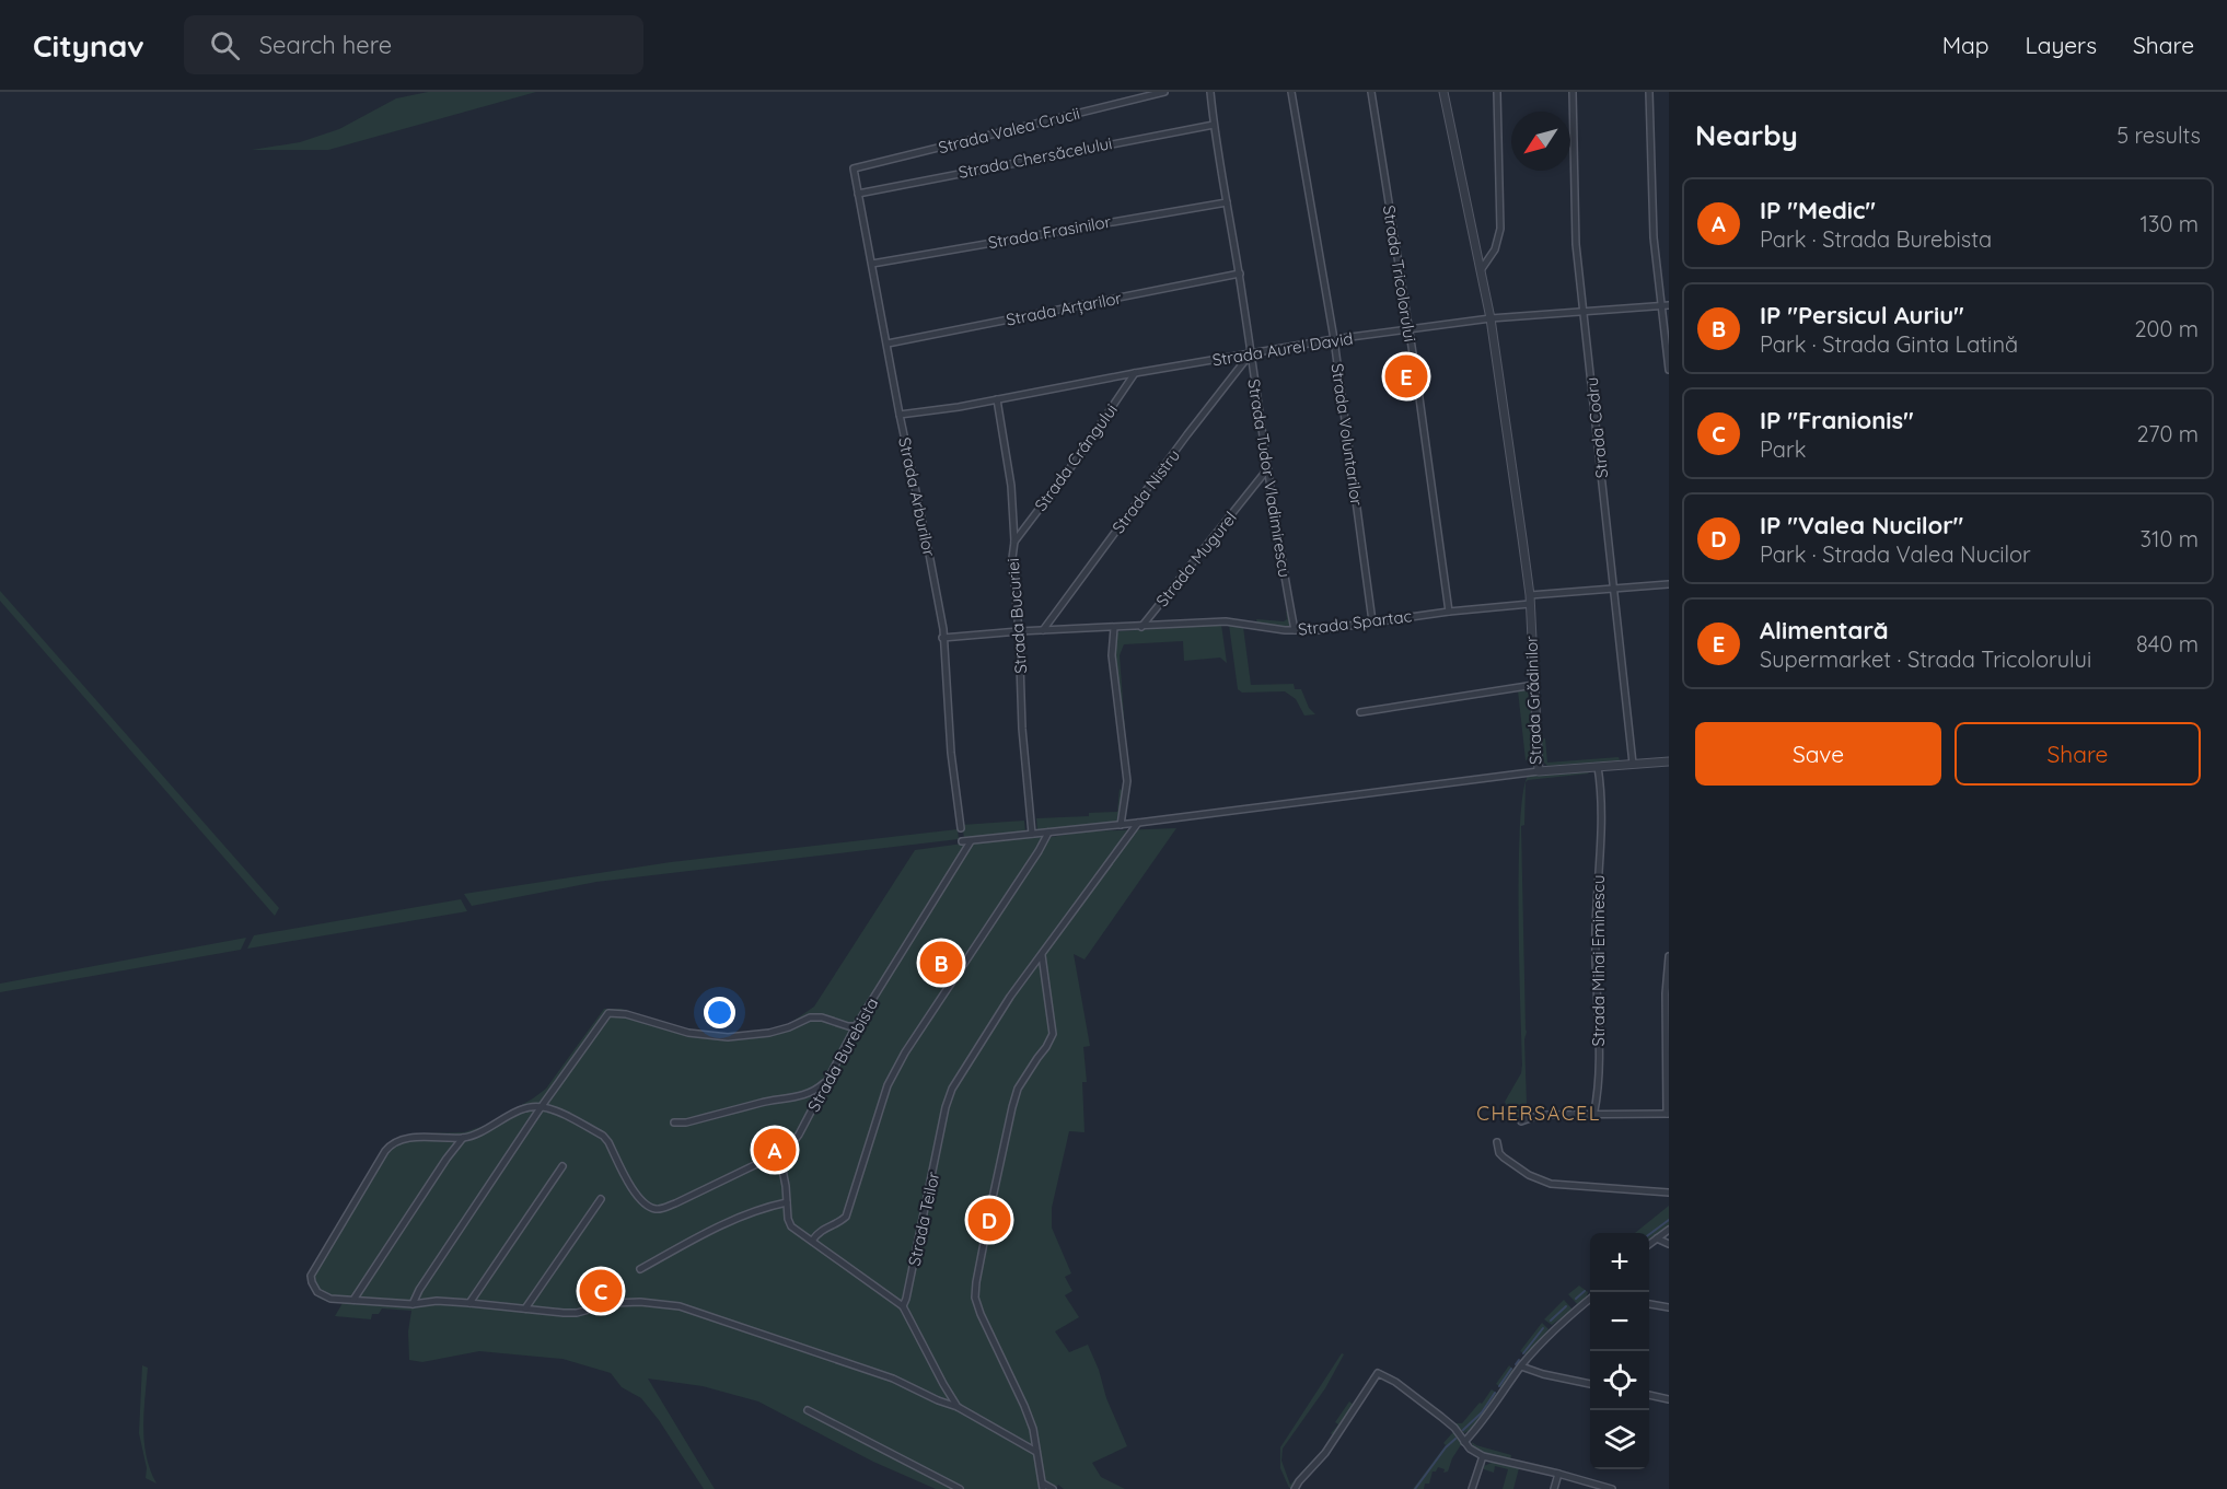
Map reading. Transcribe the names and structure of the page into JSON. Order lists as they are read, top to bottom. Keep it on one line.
{"streets":{"street":["Strada Valea Crucii","Strada Chersăcelului","Strada Frasinilor","Strada Tricolorului","Strada Arțarilor","Strada Aurel David","Strada Codru","Strada Voluntarilor","Strada Crângului","Strada Tudor Vladimirescu","Strada Nistru","Strada Arburilor","Strada Mugurel","Strada Bucuriei","Strada Spartac","Strada Grădinilor","Strada Mihai Eminescu","Strada Burebista","Strada Teilor"]},"crossings":[["Strada Valea Crucii","Strada Arburilor"],["Strada Chersăcelului","Strada Tudor Vladimirescu"],["Strada Chersăcelului","Strada Arburilor"],["Strada Frasinilor","Strada Tudor Vladimirescu"],["Strada Frasinilor","Strada Arburilor"],["Strada Tricolorului","Strada Aurel David"],["Strada Tricolorului","Strada Spartac"],["Strada Arțarilor","Strada Tudor Vladimirescu"],["Strada Arțarilor","Strada Arburilor"],["Strada Aurel David","Strada Codru"],["Strada Aurel David","Strada Voluntarilor"],["Strada Aurel David","Strada Crângului"],["Strada Aurel David","Strada Tudor Vladimirescu"],["Strada Aurel David","Strada Nistru"],["Strada Aurel David","Strada Arburilor"],["Strada Aurel David","Strada Bucuriei"],["Strada Aurel David","Strada Grădinilor"],["Strada Voluntarilor","Strada Spartac"],["Strada Crângului","Strada Bucuriei"],["Strada Tudor Vladimirescu","Strada Nistru"],["Strada Tudor Vladimirescu","Strada Mugurel"],["Strada Tudor Vladimirescu","Strada Spartac"],["Strada Mugurel","Strada Spartac"],["Strada Bucuriei","Strada Grădinilor"],["Strada Spartac","Strada Grădinilor"],["Strada Grădinilor","Strada Burebista"],["Strada Grădinilor","Strada Teilor"]],"districts":["CHERSACEL"],"north":"bottom left","page":{"header":"Citynav","search":"Search here","nav":["Map","Layers","Share"],"heading":["Nearby","5 results"],"list":[{"mark":"A","name":"IP \"Medic\"","note":"Park · Strada Burebista","value":"130 m"},{"mark":"B","name":"IP \"Persicul Auriu\"","note":"Park · Strada Ginta Latină","value":"200 m"},{"mark":"C","name":"IP \"Franionis\"","note":"Park","value":"270 m"},{"mark":"D","name":"IP \"Valea Nucilor\"","note":"Park · Strada Valea Nucilor","value":"310 m"},{"mark":"E","name":"Alimentară","note":"Supermarket · Strada Tricolorului","value":"840 m"}],"pins":["E","B","A","D","C"],"buttons":["Save","Share"],"map_buttons":["+","−"]}}
